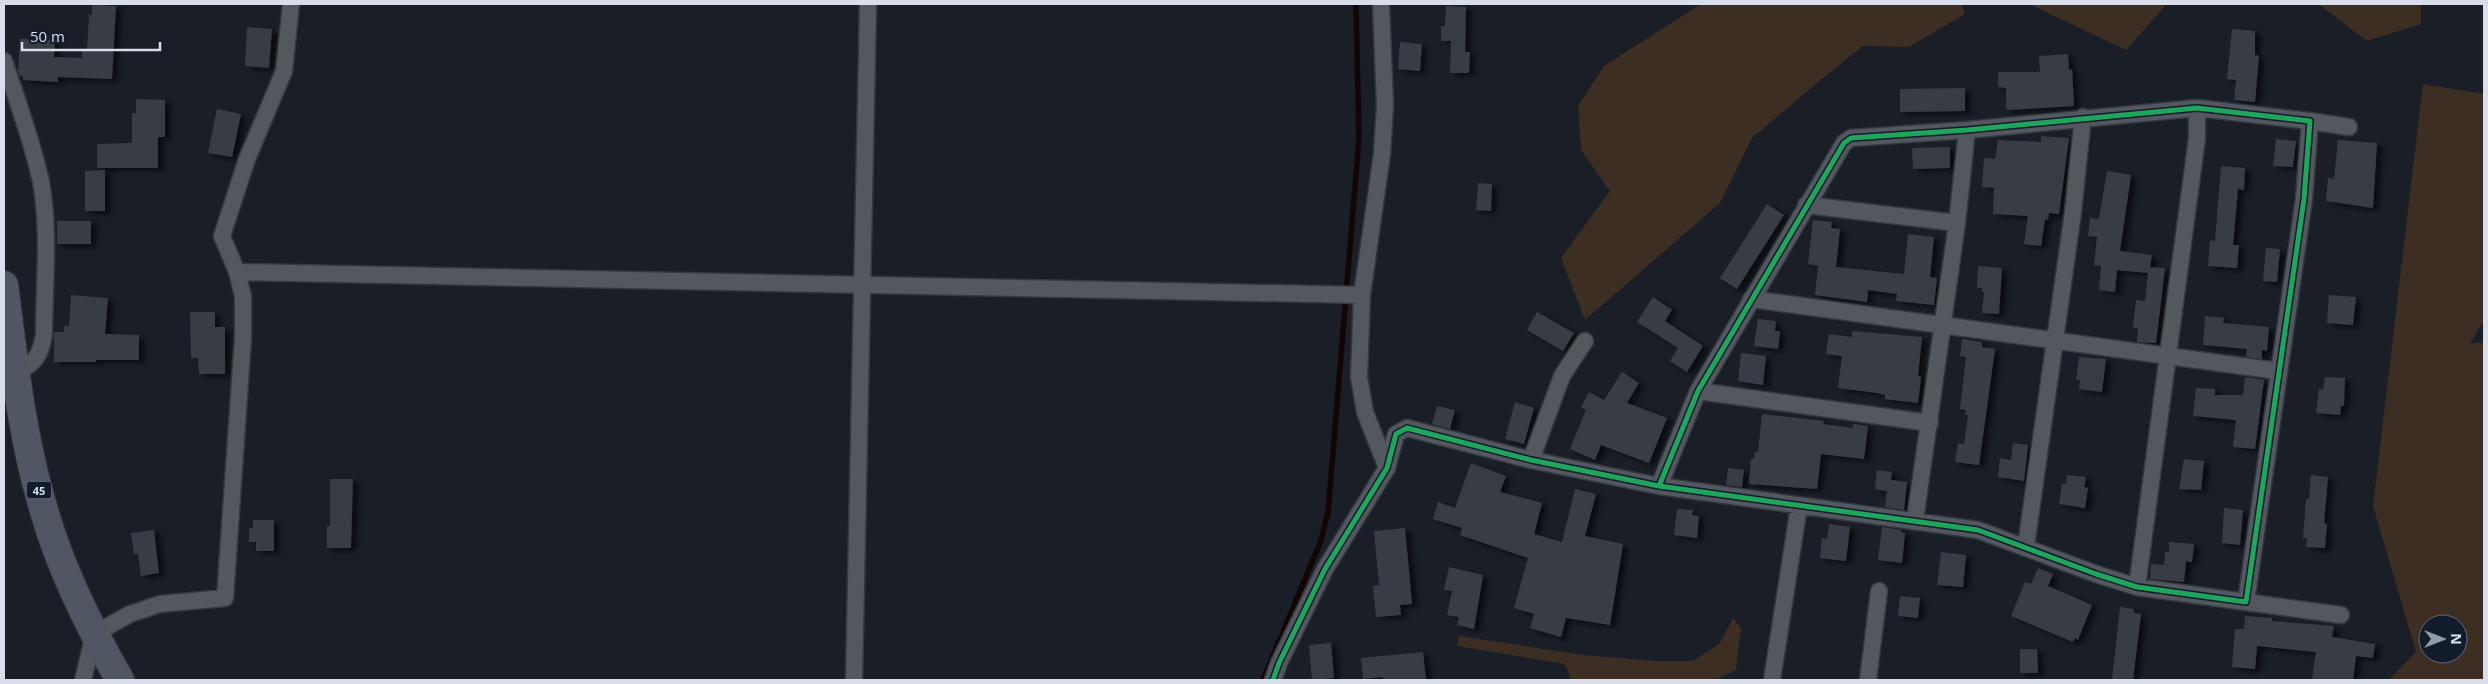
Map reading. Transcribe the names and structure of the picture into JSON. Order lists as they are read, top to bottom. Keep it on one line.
{"streets":{"highway":["45"]},"scale_bar":"50 m","north":"right"}
